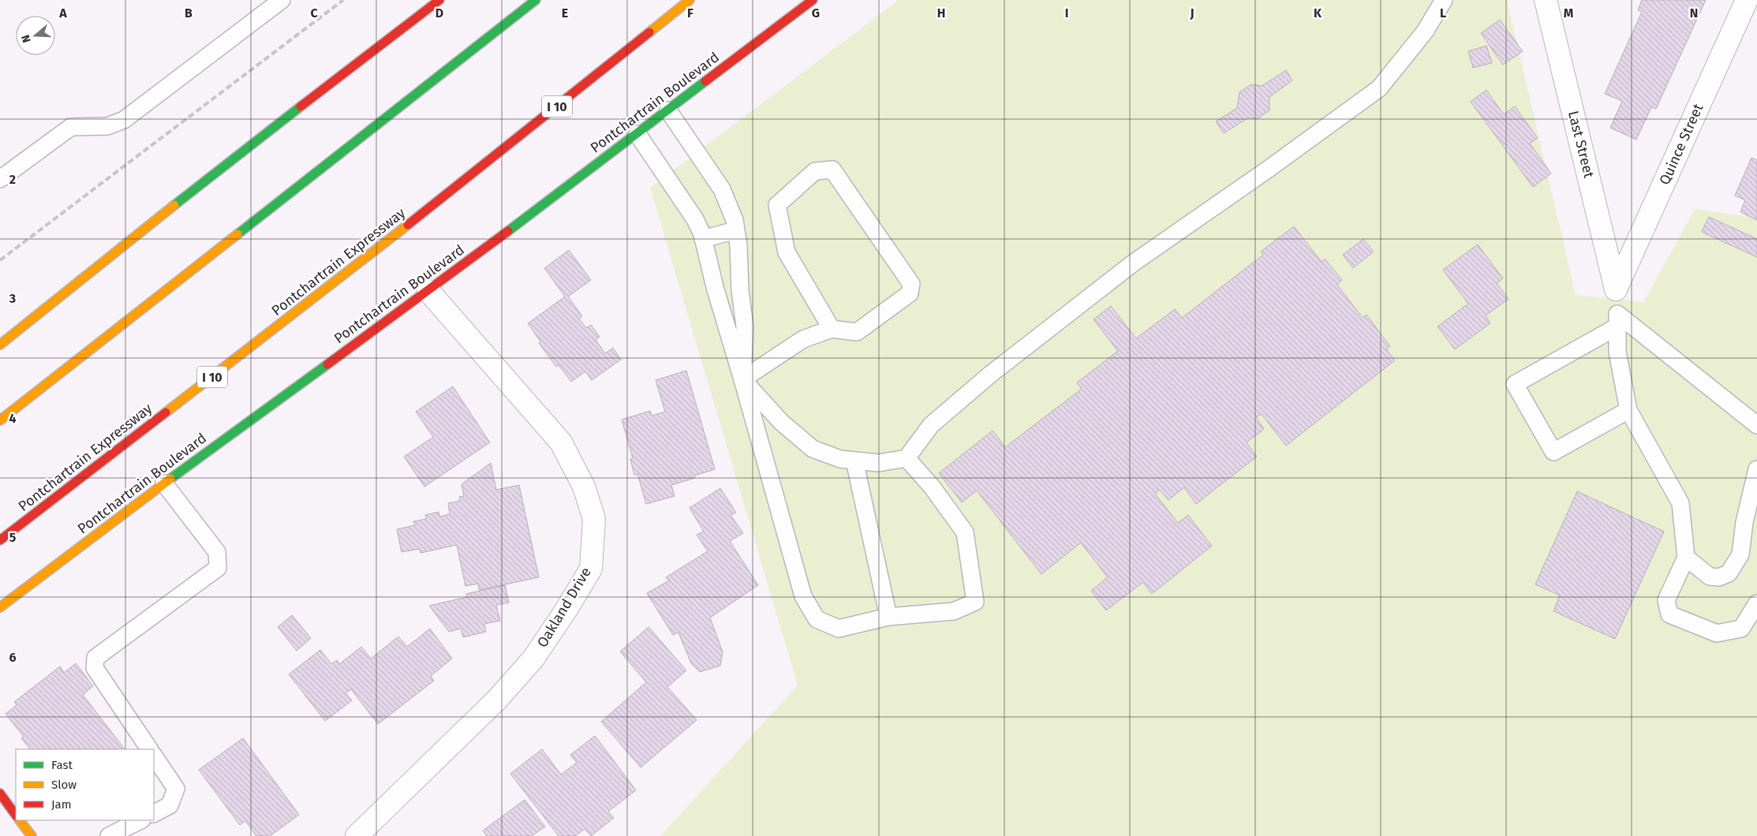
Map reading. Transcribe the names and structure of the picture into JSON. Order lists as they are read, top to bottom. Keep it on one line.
{"streets":{"main road":["Pontchartrain Boulevard","I 10","Pontchartrain Expressway"],"street":["Last Street","Quince Street","Oakland Drive"]},"crossings":[["Pontchartrain Boulevard","Oakland Drive"],["Last Street","Quince Street"]],"legend":["Fast","Slow","Jam"],"north":"left","grid":{"columns":["A","B","C","D","E","F","G","H","I","J","K","L","M","N"],"rows":["2","3","4","5","6"]}}
